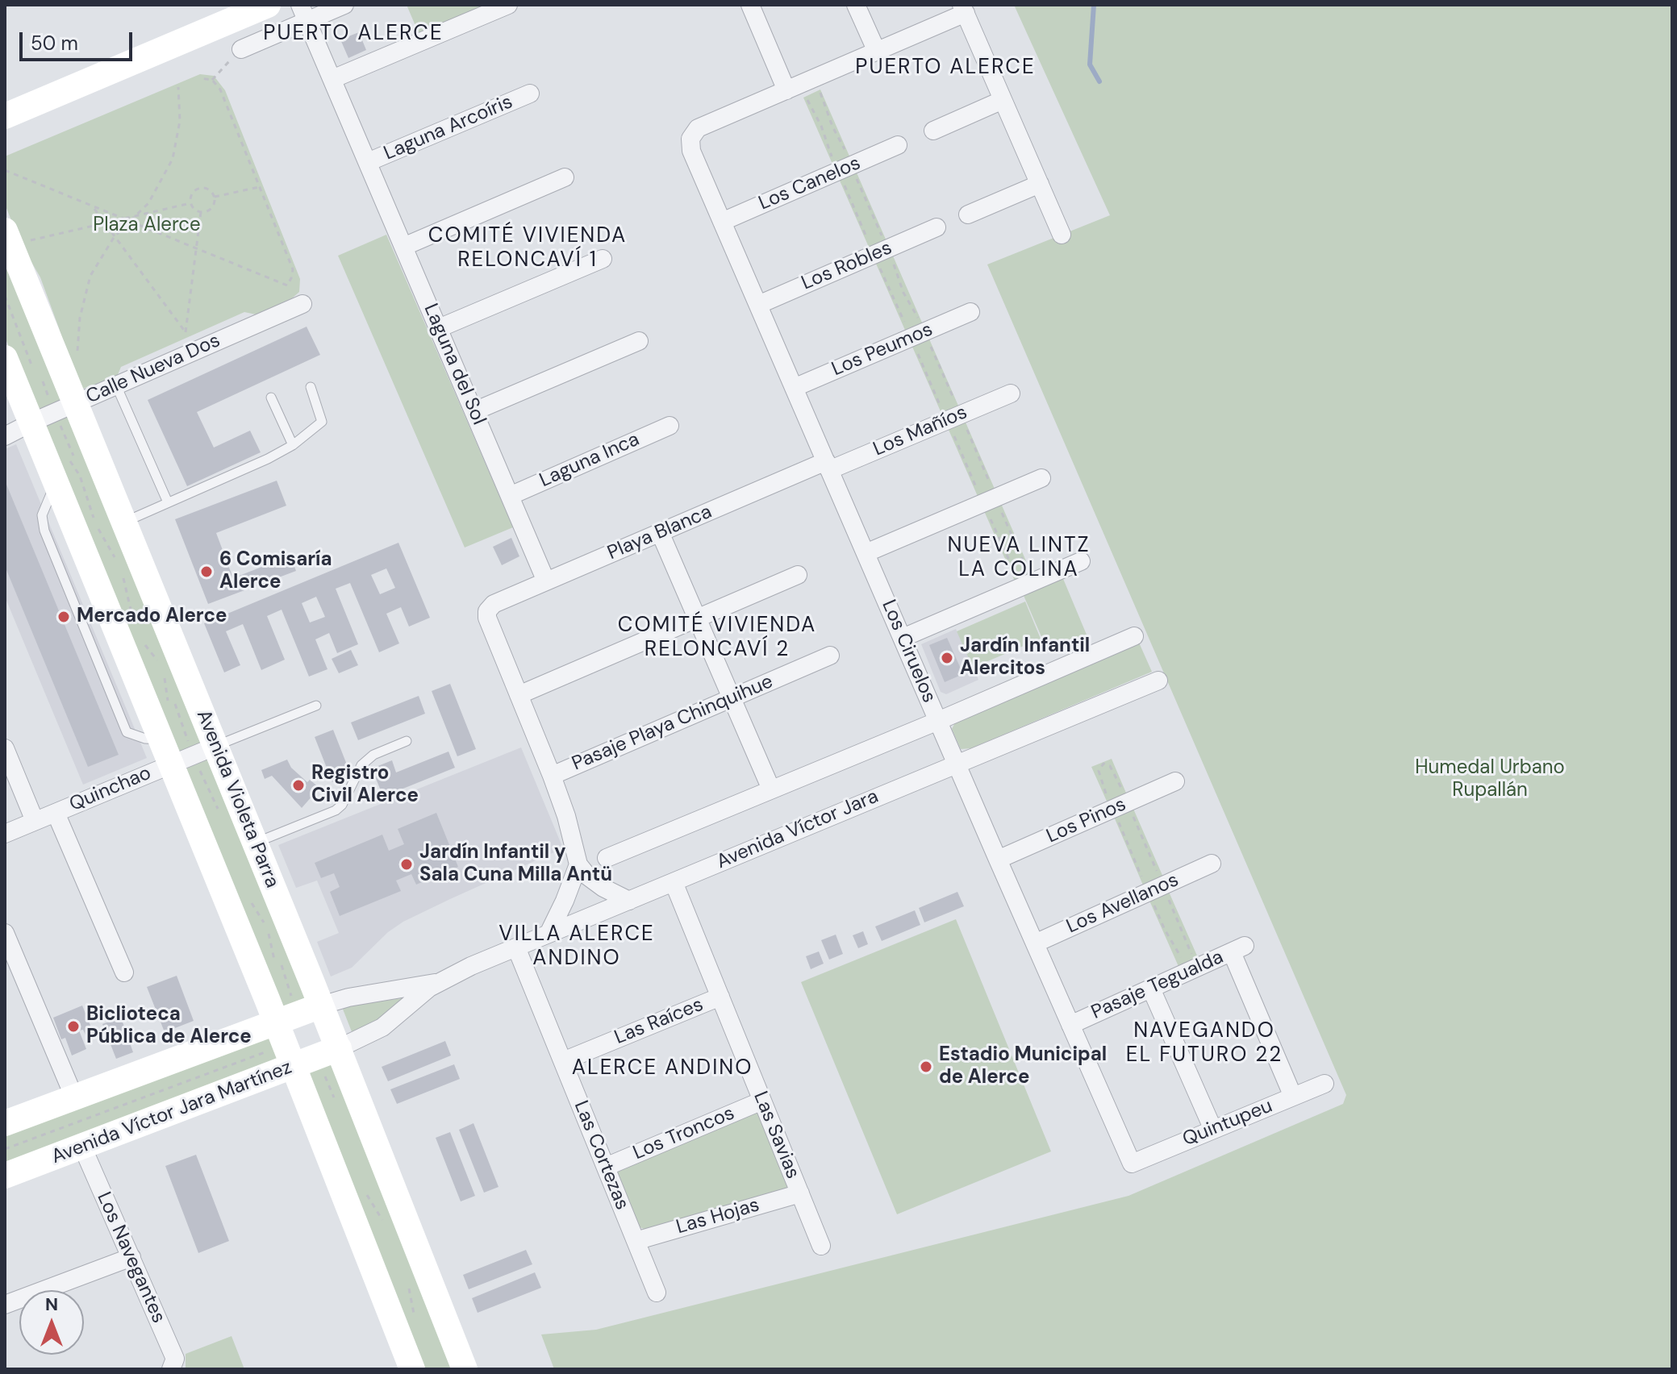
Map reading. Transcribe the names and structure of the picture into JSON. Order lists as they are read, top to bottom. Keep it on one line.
{"streets":{"main road":["Avenida Violeta Parra","Avenida Víctor Jara Martínez"],"street":["Laguna Arcoíris","Los Canelos","Los Robles","Los Peumos","Laguna del Sol","Calle Nueva Dos","Los Mañíos","Laguna Inca","Playa Blanca","Los Ciruelos","Pasaje Playa Chinquihue","Quinchao","Los Pinos","Avenida Víctor Jara","Los Avellanos","Pasaje Tegualda","Las Raíces","Quintupeu","Los Troncos","Las Savias","Las Cortezas","Las Hojas","Los Navegantes"]},"crossings":[["Laguna Arcoíris","Laguna del Sol"],["Los Canelos","Los Ciruelos"],["Los Robles","Los Ciruelos"],["Los Peumos","Los Ciruelos"],["Laguna del Sol","Laguna Inca"],["Laguna del Sol","Playa Blanca"],["Calle Nueva Dos","Avenida Violeta Parra"],["Los Mañíos","Playa Blanca"],["Los Mañíos","Los Ciruelos"],["Playa Blanca","Los Ciruelos"],["Los Ciruelos","Los Pinos"],["Los Ciruelos","Avenida Víctor Jara"],["Los Ciruelos","Los Avellanos"],["Los Ciruelos","Pasaje Tegualda"],["Los Ciruelos","Quintupeu"],["Quinchao","Avenida Violeta Parra"],["Avenida Violeta Parra","Avenida Víctor Jara"],["Avenida Violeta Parra","Avenida Víctor Jara Martínez"],["Avenida Víctor Jara","Avenida Víctor Jara Martínez"],["Avenida Víctor Jara","Las Savias"],["Avenida Víctor Jara","Las Cortezas"],["Pasaje Tegualda","Quintupeu"],["Las Raíces","Las Savias"],["Las Raíces","Las Cortezas"],["Avenida Víctor Jara Martínez","Los Navegantes"],["Los Troncos","Las Savias"],["Los Troncos","Las Cortezas"],["Las Savias","Las Hojas"],["Las Cortezas","Las Hojas"]],"districts":["PUERTO ALERCE","PUERTO ALERCE","COMITÉ VIVIENDA RELONCAVÍ 1","NUEVA LINTZ LA COLINA","COMITÉ VIVIENDA RELONCAVÍ 2","VILLA ALERCE ANDINO","NAVEGANDO EL FUTURO 22","ALERCE ANDINO"],"parks":["Plaza Alerce","Humedal Urbano Rupallán"],"places":["6 Comisaría Alerce","Mercado Alerce","Jardín Infantil Alercitos","Registro Civil Alerce","Jardín Infantil y Sala Cuna Milla Antü","Biclioteca Pública de Alerce","Estadio Municipal de Alerce"],"scale_bar":"50 m","north":"top"}
